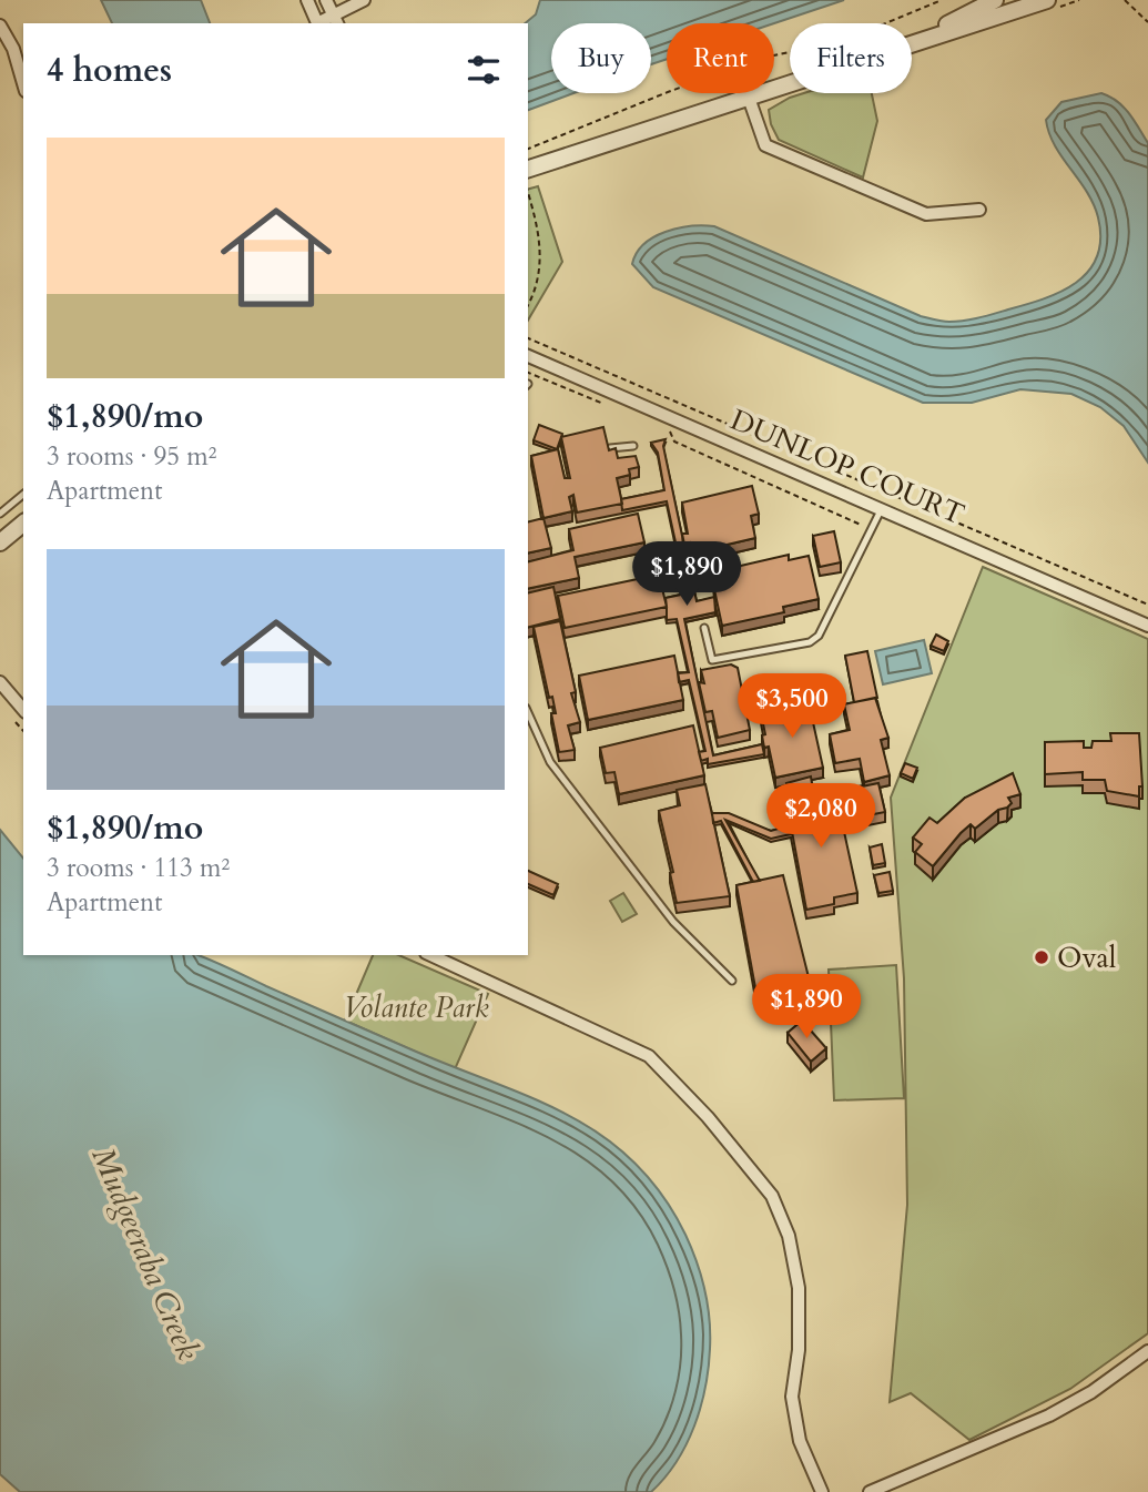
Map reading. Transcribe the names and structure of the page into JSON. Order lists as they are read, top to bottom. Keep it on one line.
{"streets":{"street":["DUNLOP COURT"]},"water":["Mudgeeraba Creek"],"parks":["Volante Park"],"places":["Oval"],"page":{"chip":["Buy","Rent","Filters"],"heading":"4 homes","list":[{"name":"$1,890/mo","note":"3 rooms · 95 m² · Apartment"},{"name":"$1,890/mo","note":"3 rooms · 113 m² · Apartment"}],"price":["$1,890","$3,500","$2,080","$1,890"]}}
